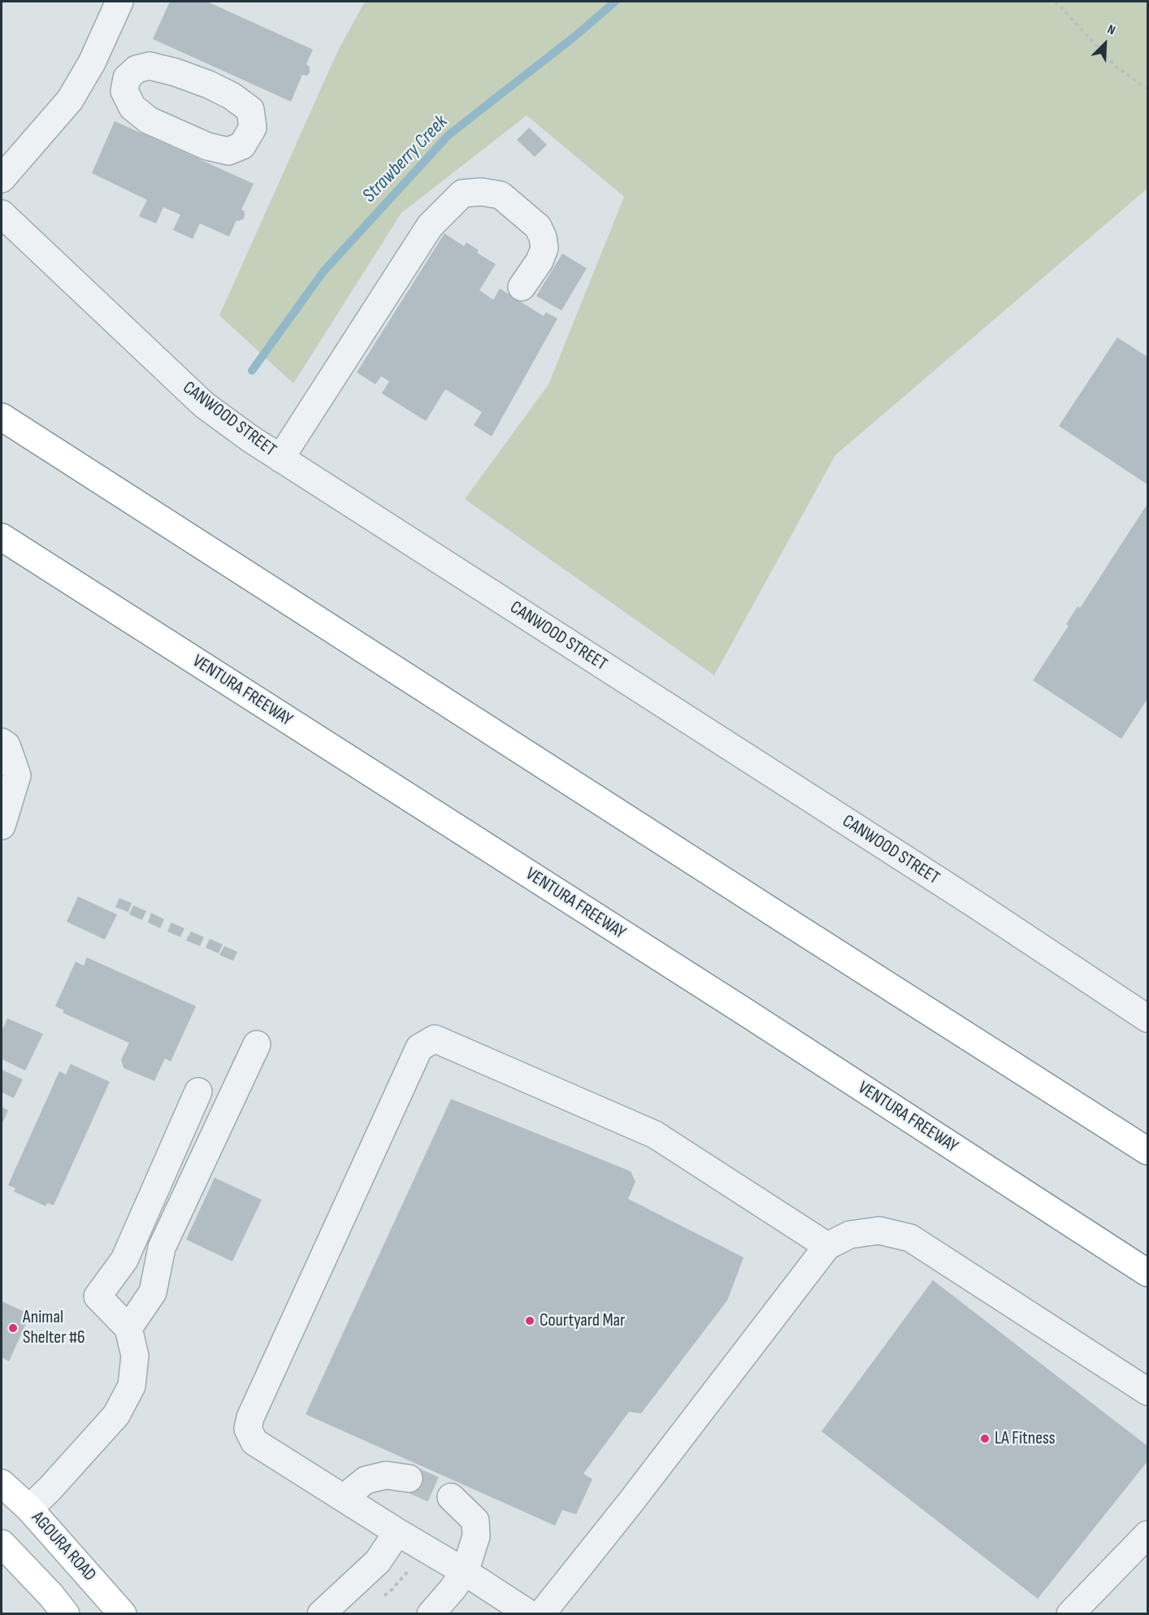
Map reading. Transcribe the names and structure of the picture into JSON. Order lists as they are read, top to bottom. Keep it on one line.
{"streets":{"main road":["VENTURA FREEWAY","AGOURA ROAD"],"street":["CANWOOD STREET"]},"water":["Strawberry Creek"],"places":["Courtyard Mar","Animal Shelter #6","LA Fitness"],"north":"top right"}
